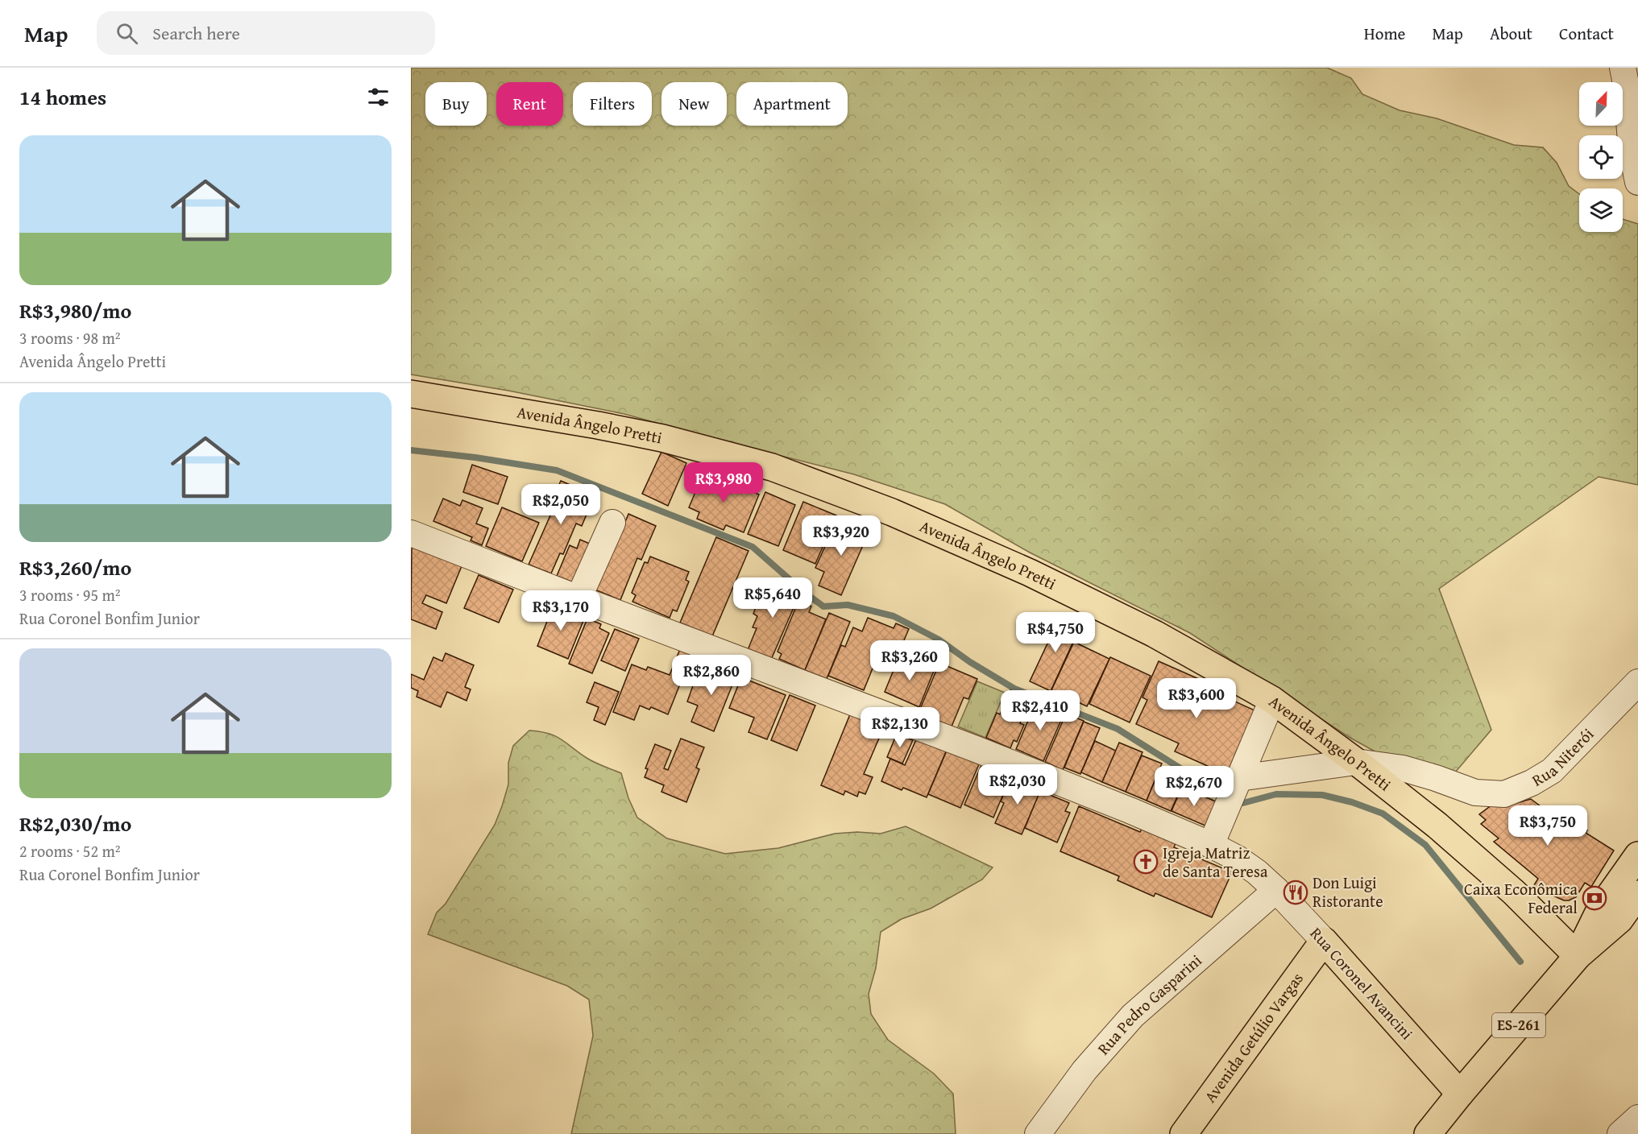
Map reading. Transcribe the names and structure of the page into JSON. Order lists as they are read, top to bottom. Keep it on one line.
{"streets":{"main road":["Avenida Ângelo Pretti","Rua Coronel Avancini","ES-261","Avenida Getúlio Vargas"],"street":["Rua Niterói","Rua Pedro Gasparini"]},"crossings":[["Avenida Ângelo Pretti","Rua Niterói"],["Avenida Ângelo Pretti","ES-261"],["Rua Coronel Avancini","Rua Pedro Gasparini"],["Rua Coronel Avancini","ES-261"],["Rua Coronel Avancini","Avenida Getúlio Vargas"]],"places":{"church":["Igreja Matriz de Santa Teresa"],"restaurant":["Don Luigi Ristorante"],"bank":["Caixa Econômica Federal"]},"north":"top right","page":{"header":"Map","search":"Search here","nav":["Home","Map","About","Contact"],"heading":"14 homes","chip":["Buy","Rent","Filters","New","Apartment"],"list":[{"name":"R$3,980/mo","note":"3 rooms · 98 m² · Avenida Ângelo Pretti"},{"name":"R$3,260/mo","note":"3 rooms · 95 m² · Rua Coronel Bonfim Junior"},{"name":"R$2,030/mo","note":"2 rooms · 52 m² · Rua Coronel Bonfim Junior"}],"price":["R$3,980","R$2,050","R$3,920","R$5,640","R$3,170","R$4,750","R$3,260","R$2,860","R$3,600","R$2,410","R$2,130","R$2,030","R$2,670","R$3,750"]}}
